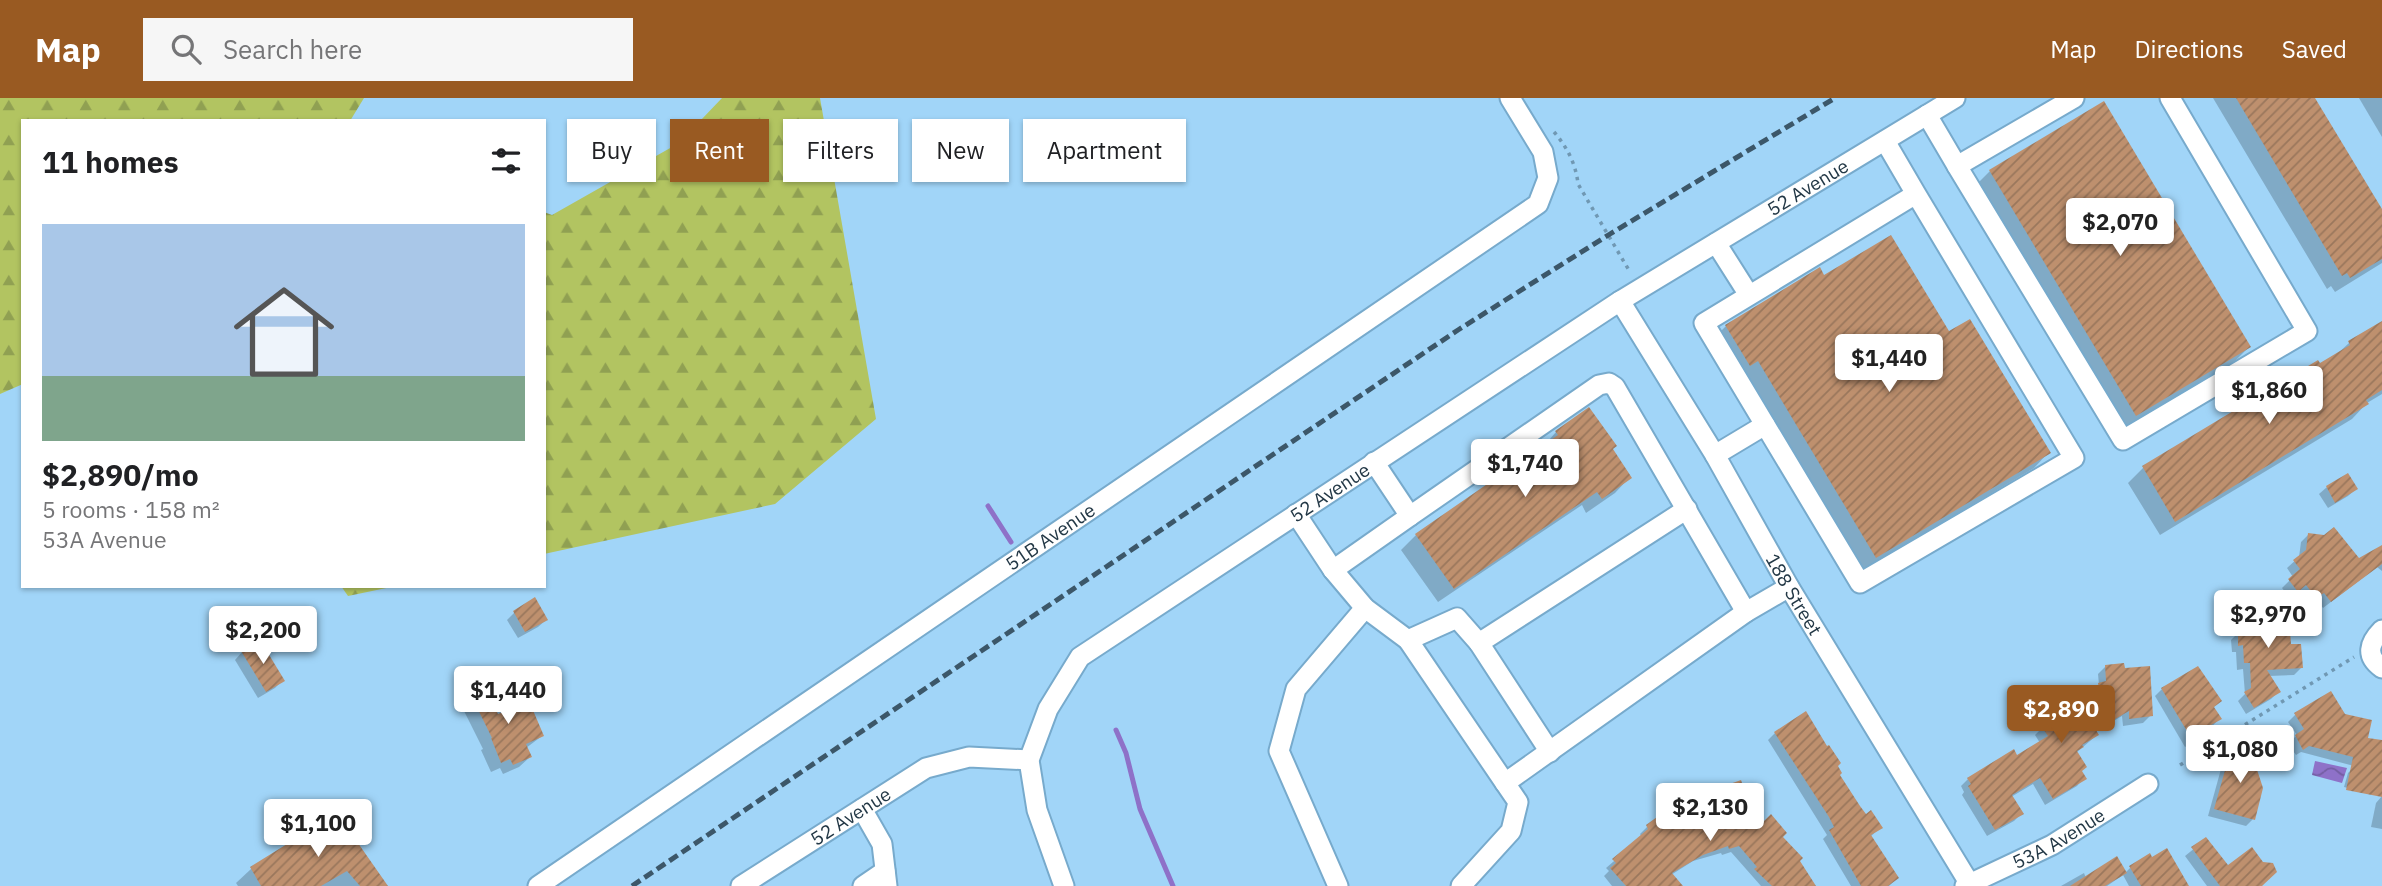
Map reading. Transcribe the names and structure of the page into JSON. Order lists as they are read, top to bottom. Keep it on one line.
{"streets":{"street":["52 Avenue","51B Avenue","188 Street","53A Avenue"]},"crossings":[["52 Avenue","188 Street"],["188 Street","53A Avenue"]],"page":{"header":"Map","search":"Search here","nav":["Map","Directions","Saved"],"chip":["Buy","Rent","Filters","New","Apartment"],"heading":"11 homes","price":["$2,070","$1,440","$1,860","$1,740","$2,970","$2,200","$1,440","$2,890","$1,080","$2,130","$1,100"],"list":[{"name":"$2,890/mo","note":"5 rooms · 158 m² · 53A Avenue"}]}}
